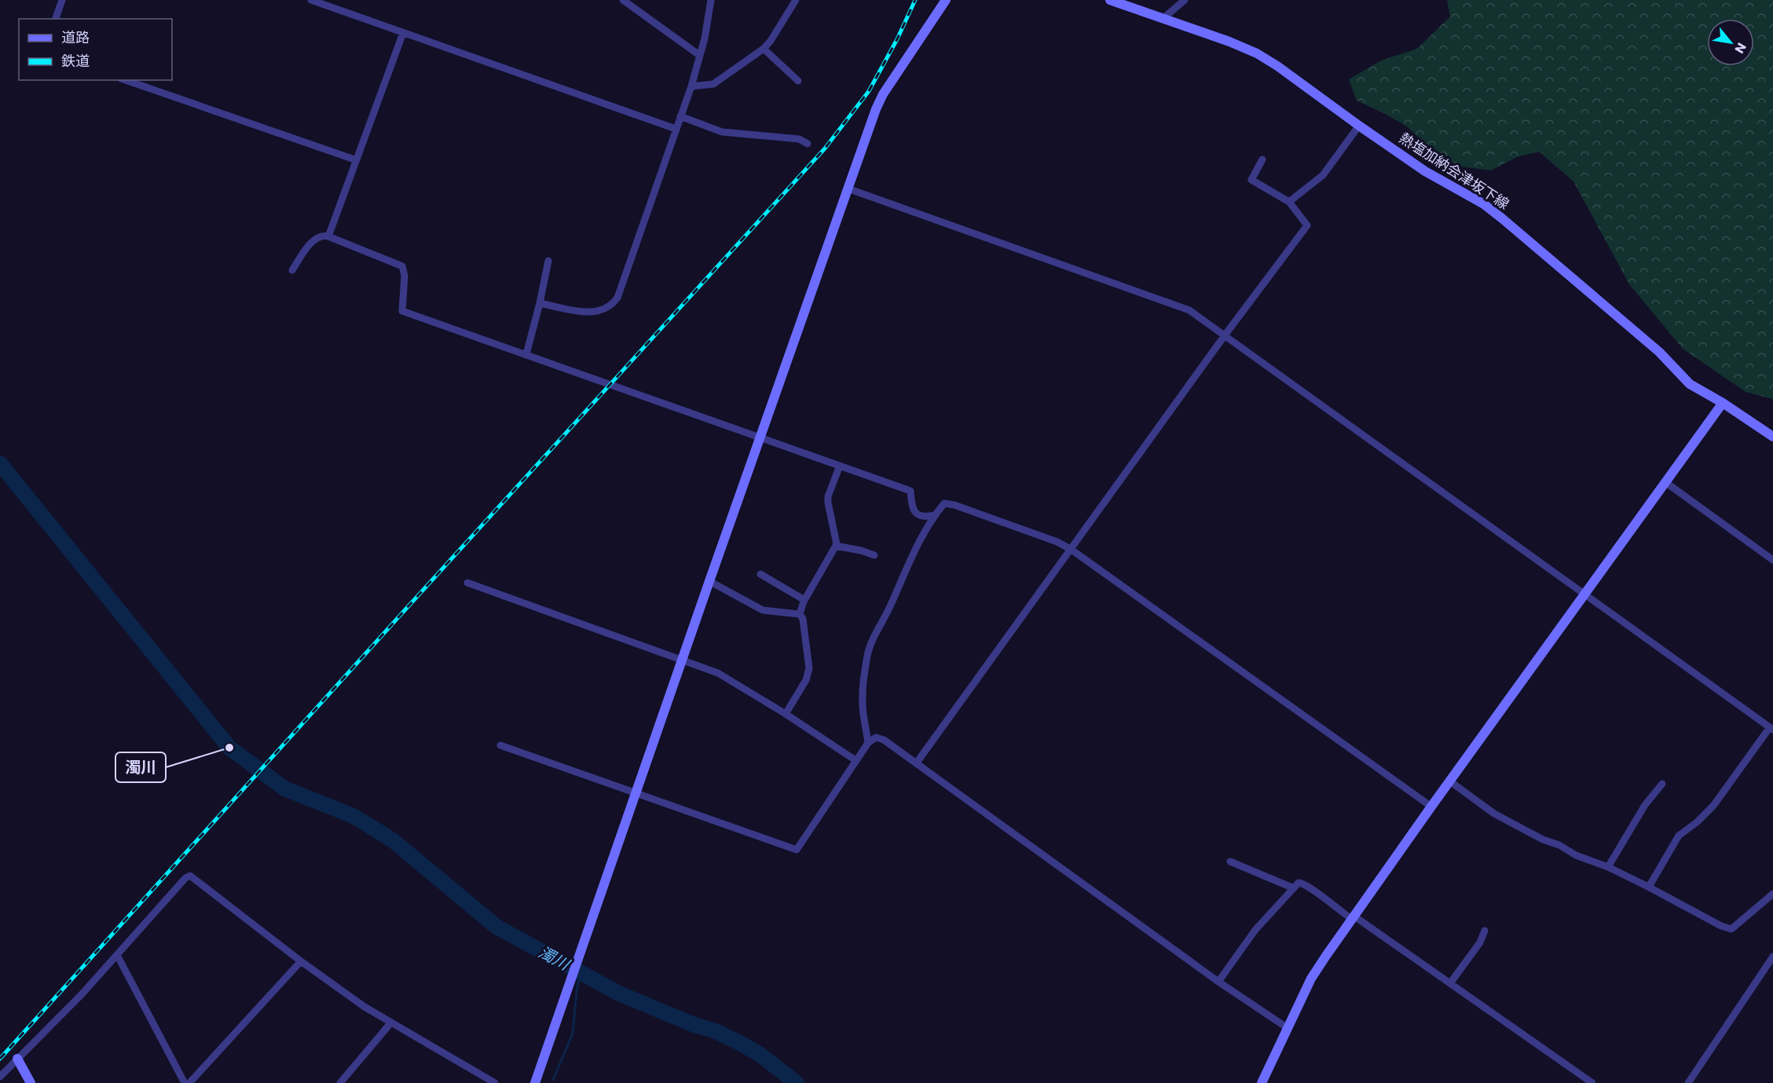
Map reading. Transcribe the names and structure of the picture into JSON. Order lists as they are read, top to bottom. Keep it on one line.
{"streets":{"street":["熱塩加納会津坂下線"]},"water":["濁川"],"places":["濁川"],"legend":["道路","鉄道"],"north":"bottom right"}
